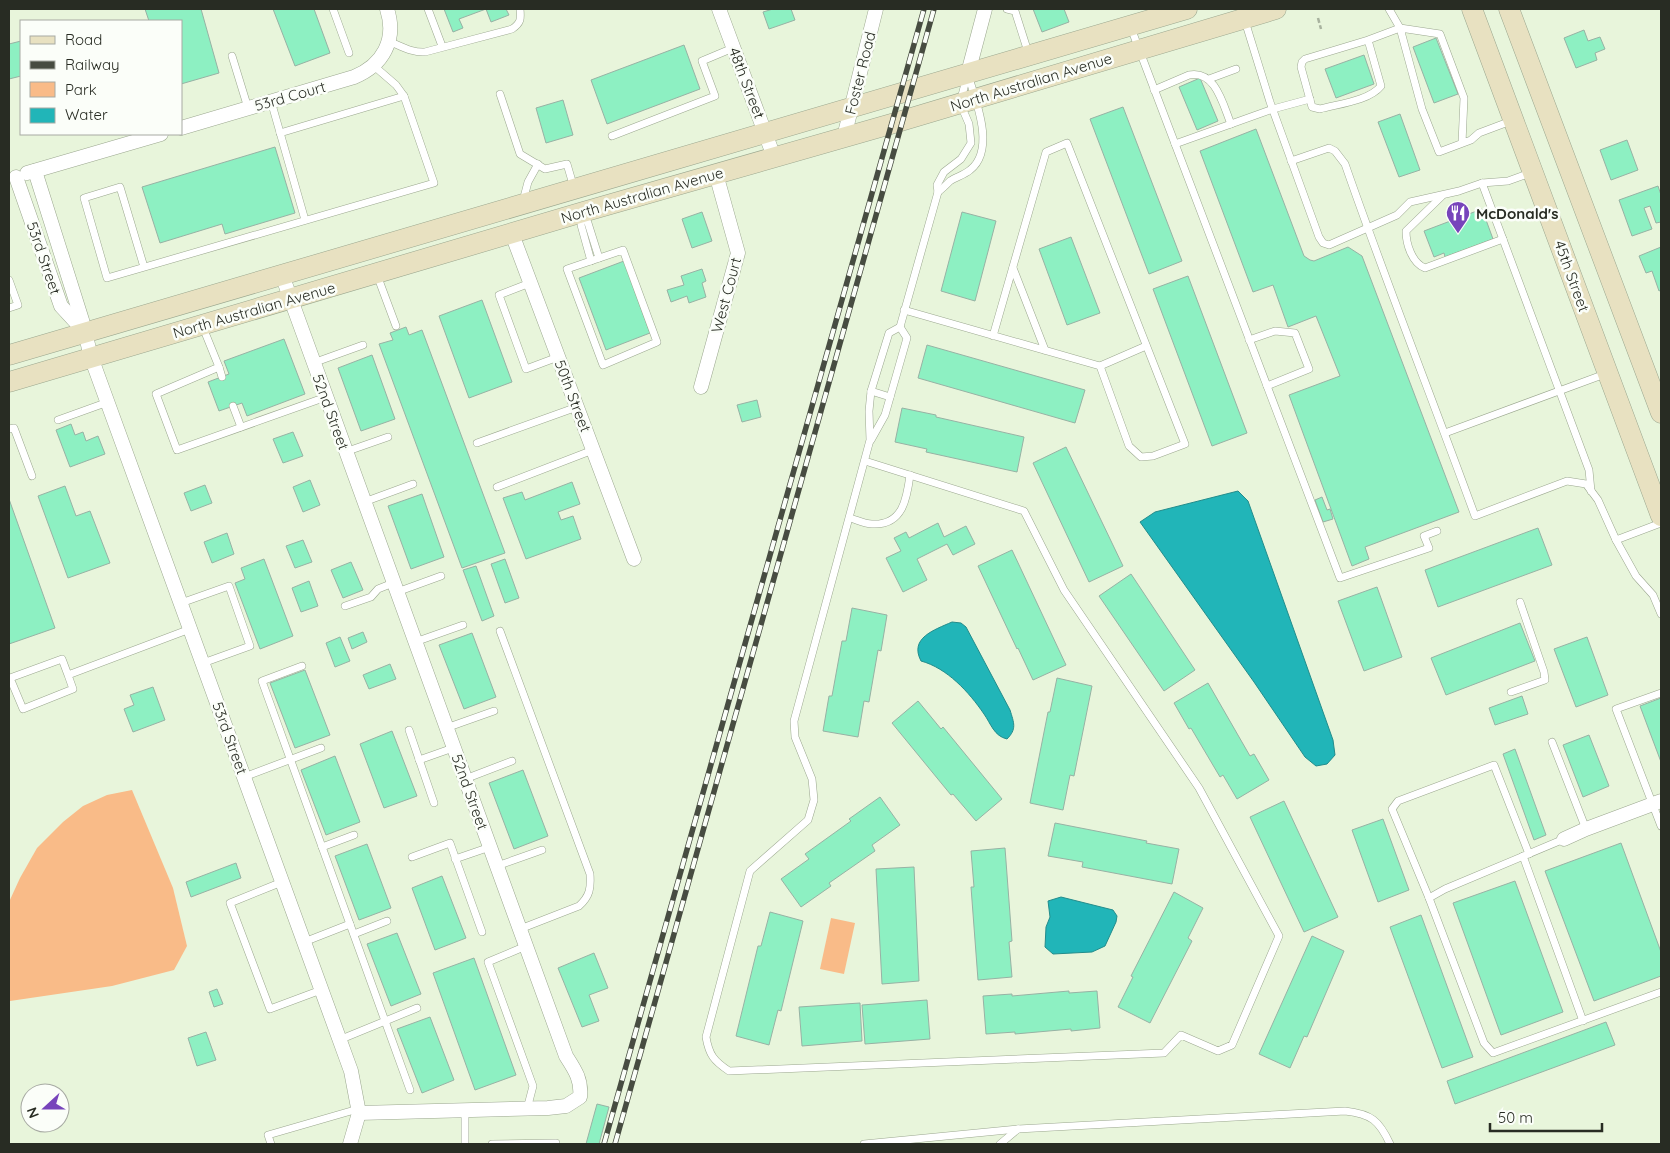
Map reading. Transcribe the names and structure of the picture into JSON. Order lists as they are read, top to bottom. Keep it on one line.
{"streets":{"main road":["North Australian Avenue","45th Street"],"street":["Foster Road","48th Street","53rd Court","53rd Street","West Court","50th Street","52nd Street"]},"crossings":[["Foster Road","North Australian Avenue"],["North Australian Avenue","48th Street"],["North Australian Avenue","53rd Street"],["North Australian Avenue","West Court"],["North Australian Avenue","50th Street"],["North Australian Avenue","52nd Street"],["53rd Street","52nd Street"]],"places":{"restaurant":["McDonald's"]},"legend":["Road","Railway","Park","Water"],"scale_bar":"50 m","north":"left"}
